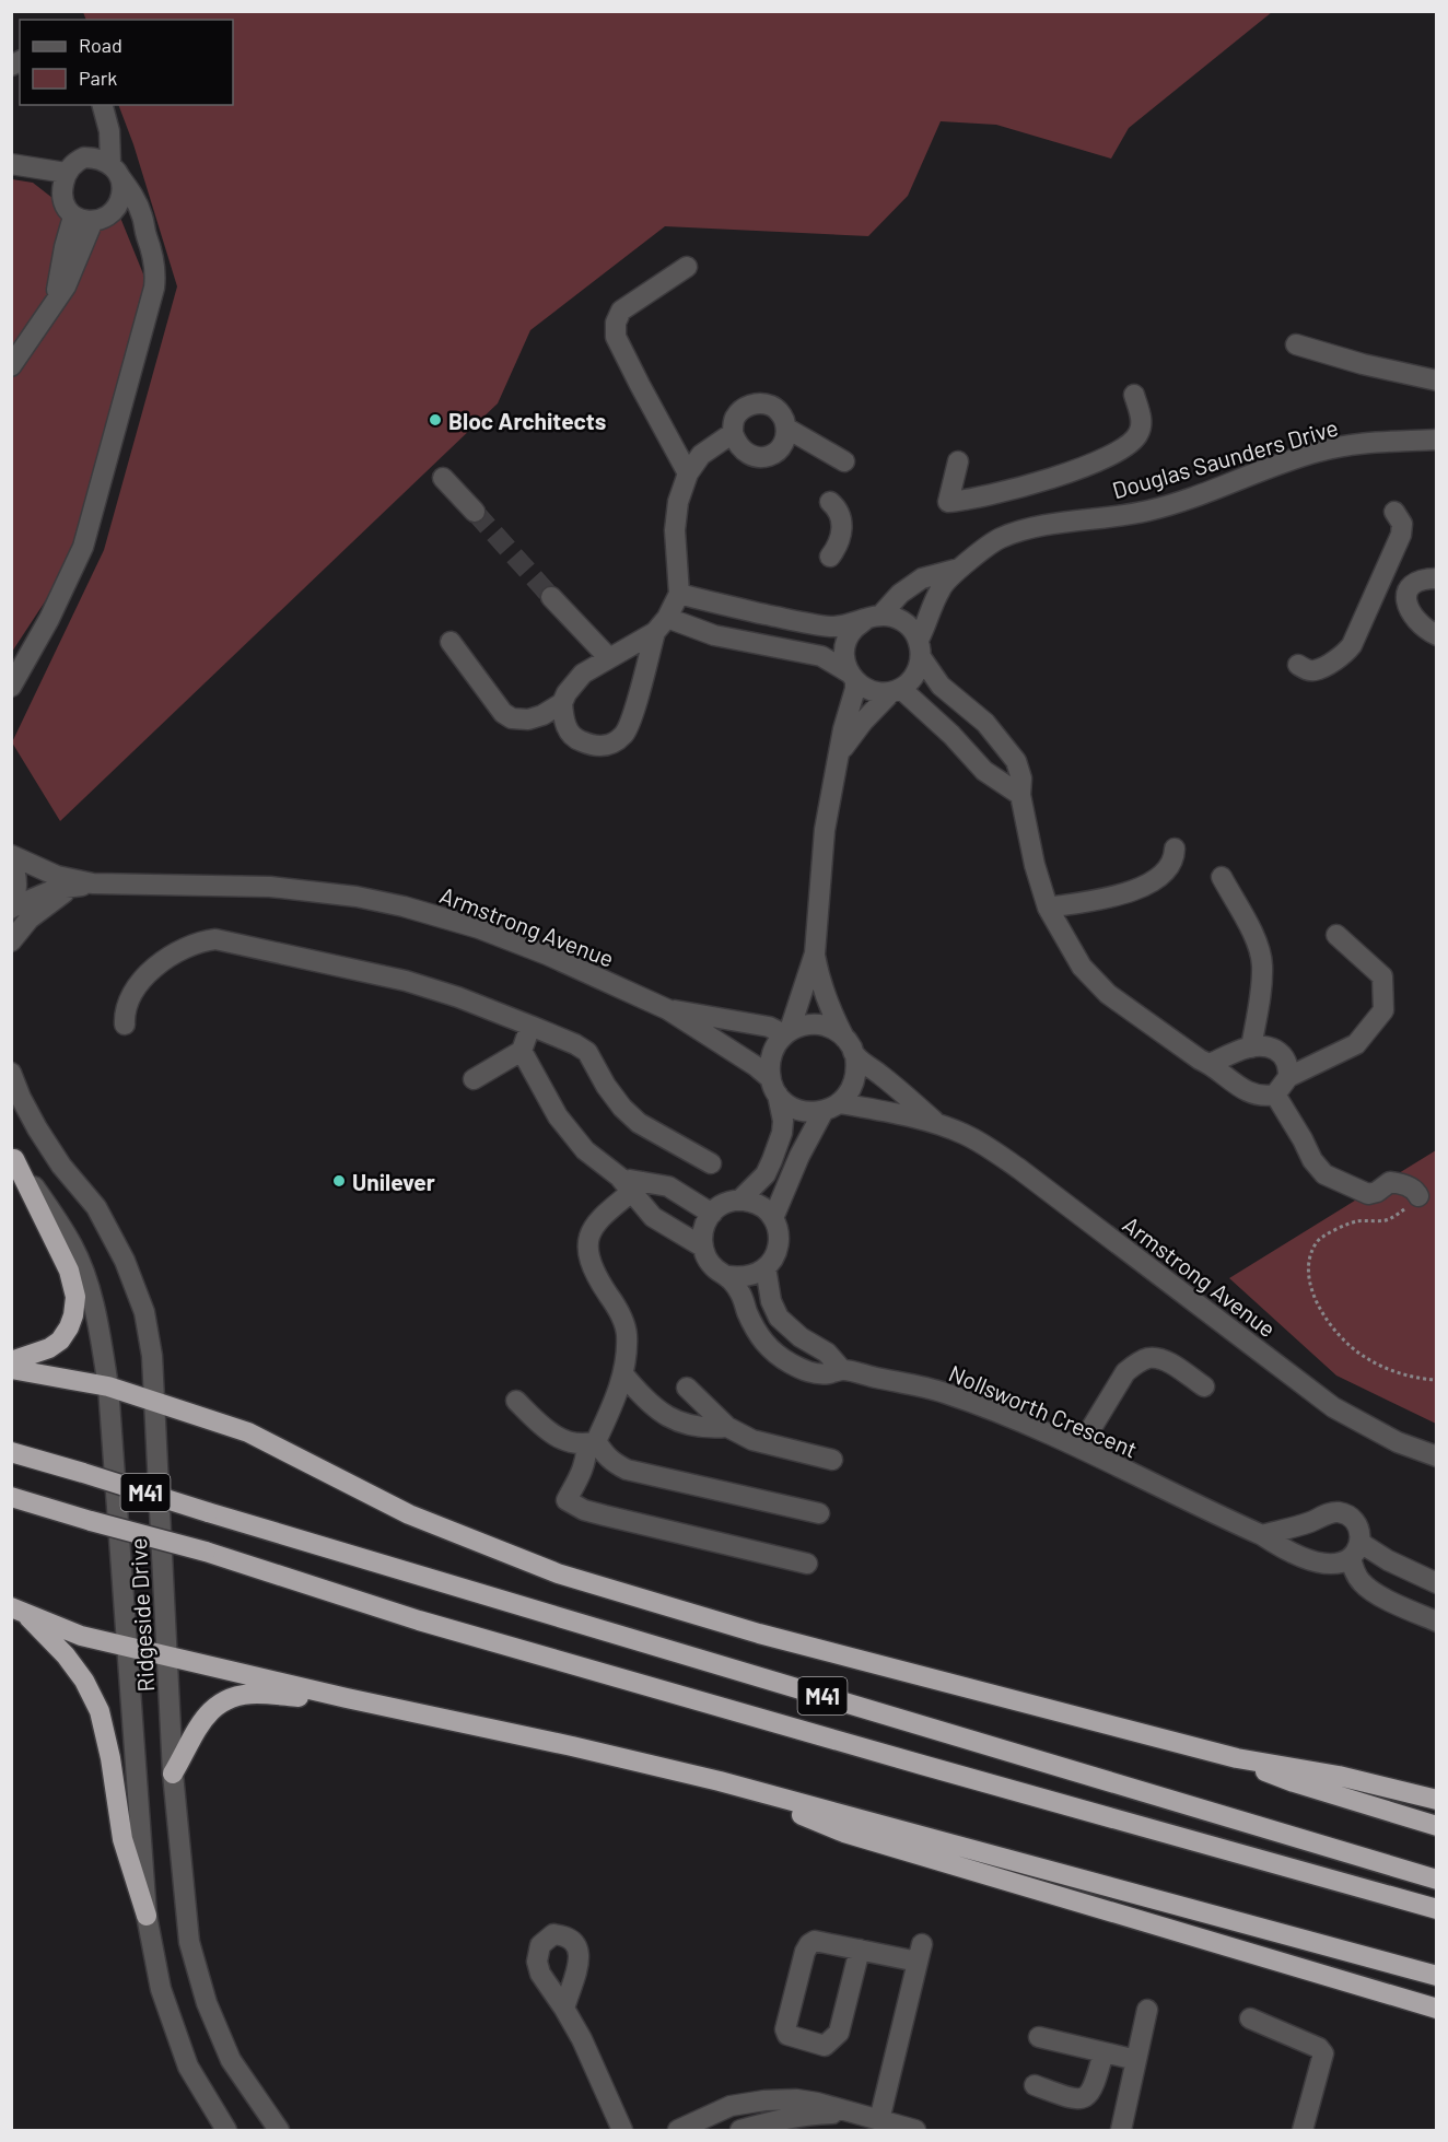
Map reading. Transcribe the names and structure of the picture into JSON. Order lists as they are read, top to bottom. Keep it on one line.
{"streets":{"highway":["M41"],"street":["Douglas Saunders Drive","Armstrong Avenue","Nollsworth Crescent","Ridgeside Drive"]},"places":["Bloc Architects","Unilever"],"legend":["Road","Park"]}
